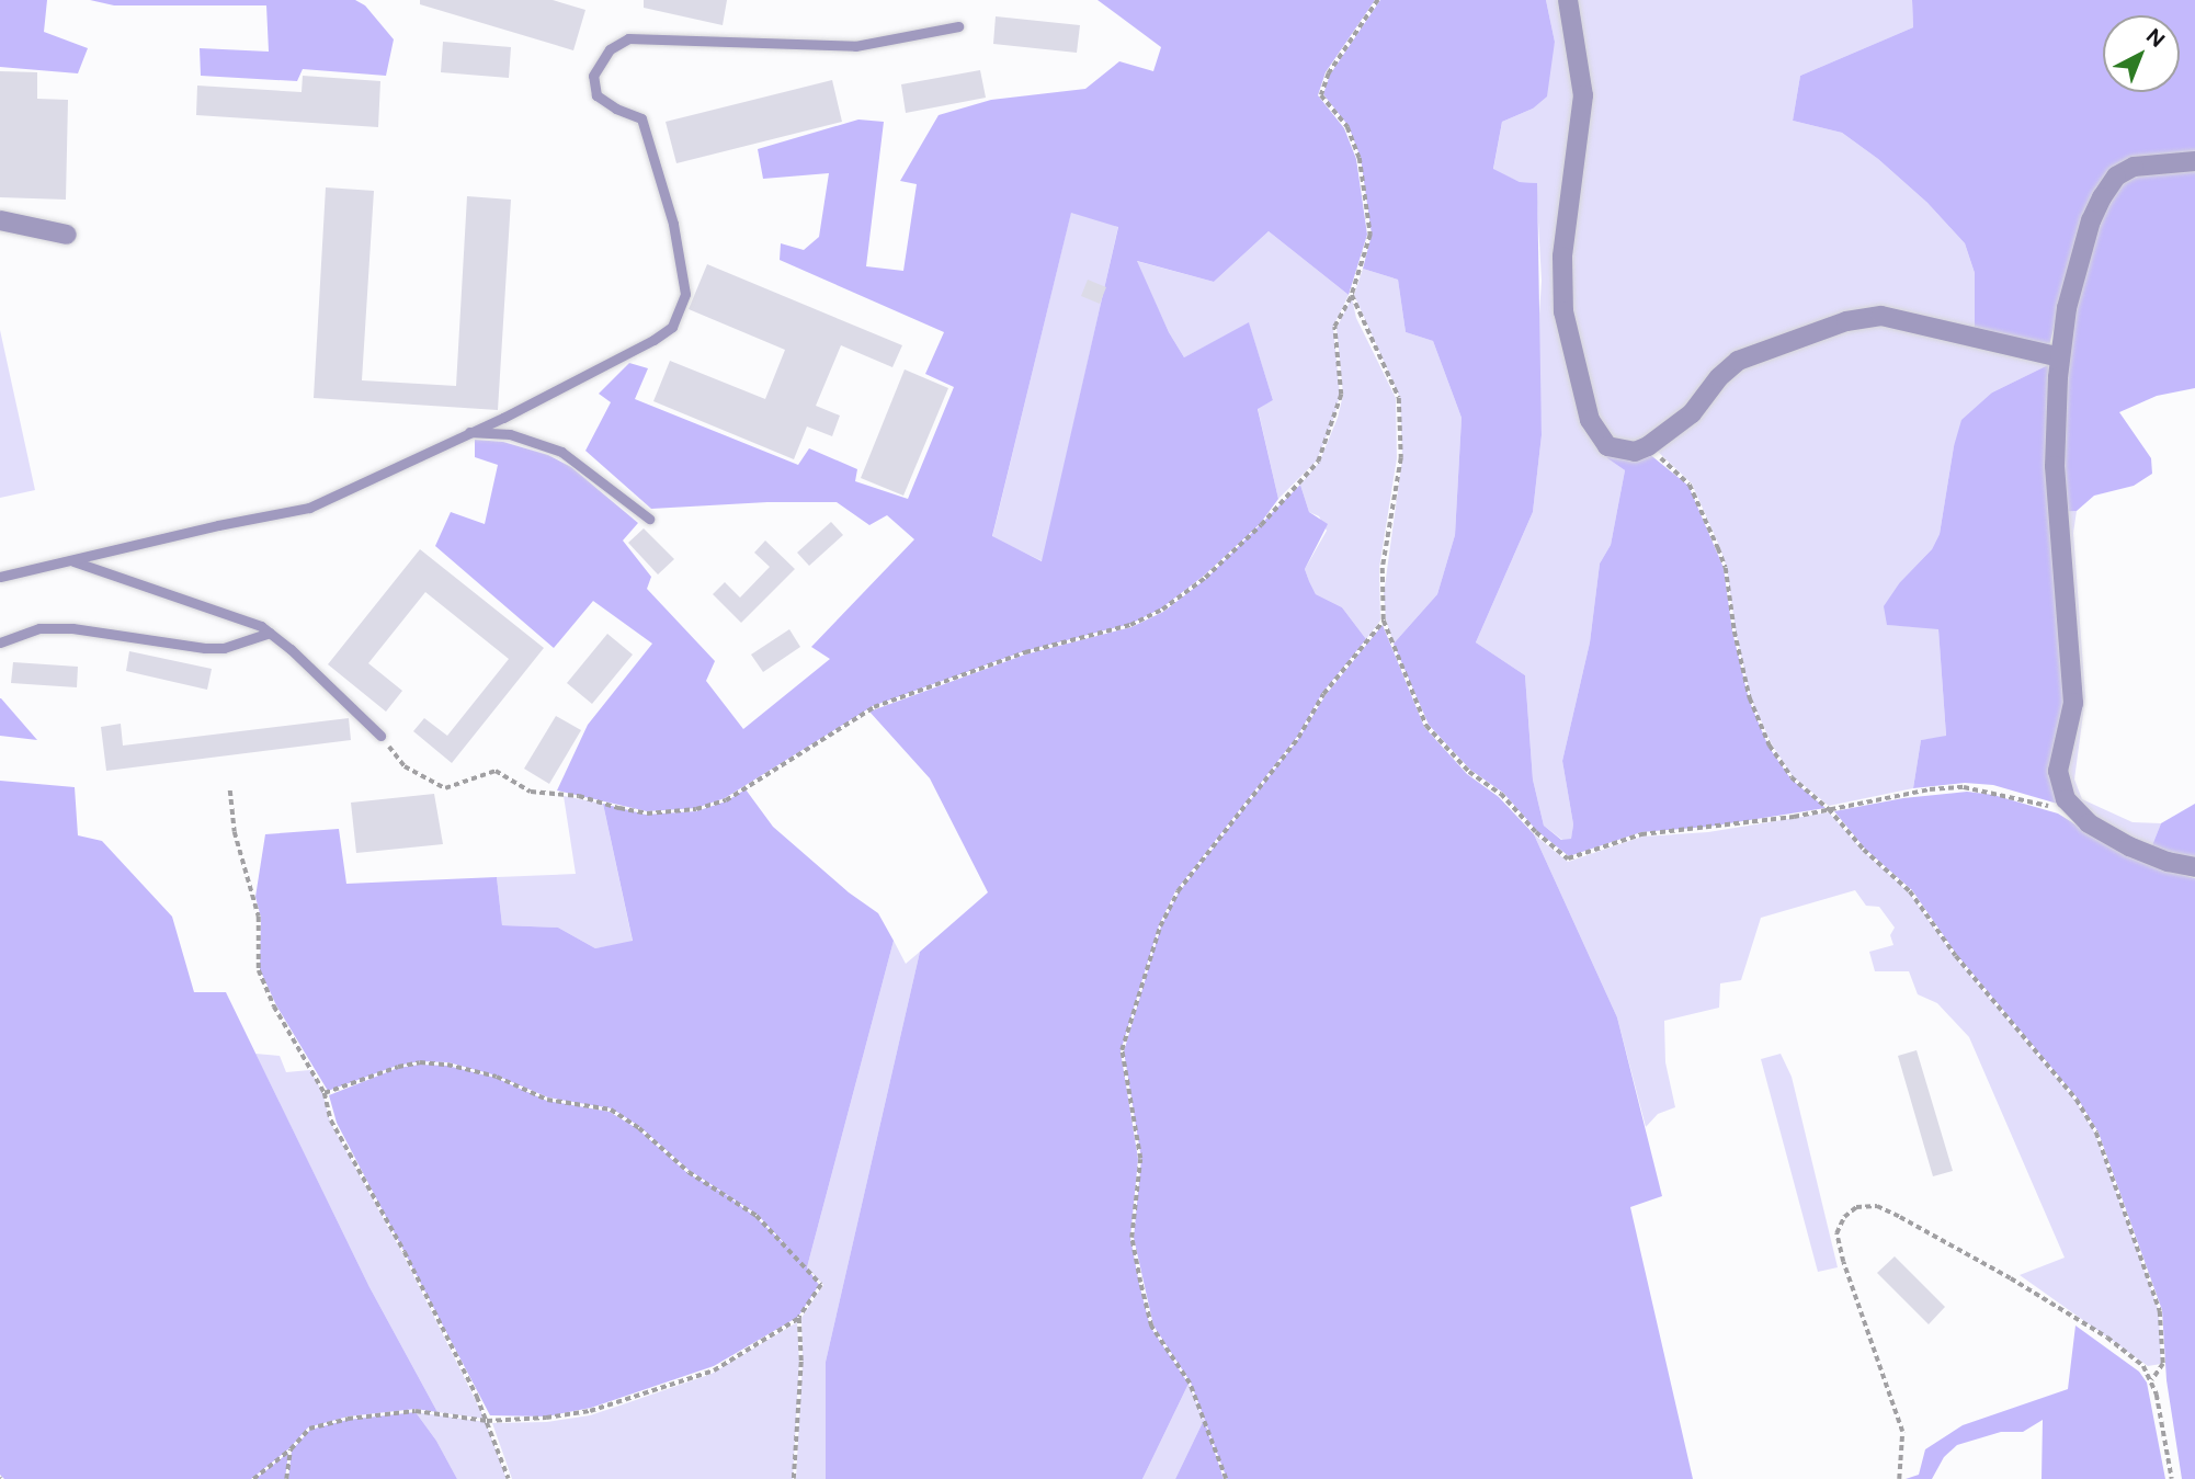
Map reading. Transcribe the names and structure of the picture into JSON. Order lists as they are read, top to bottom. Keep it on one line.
{"north":"top right"}
